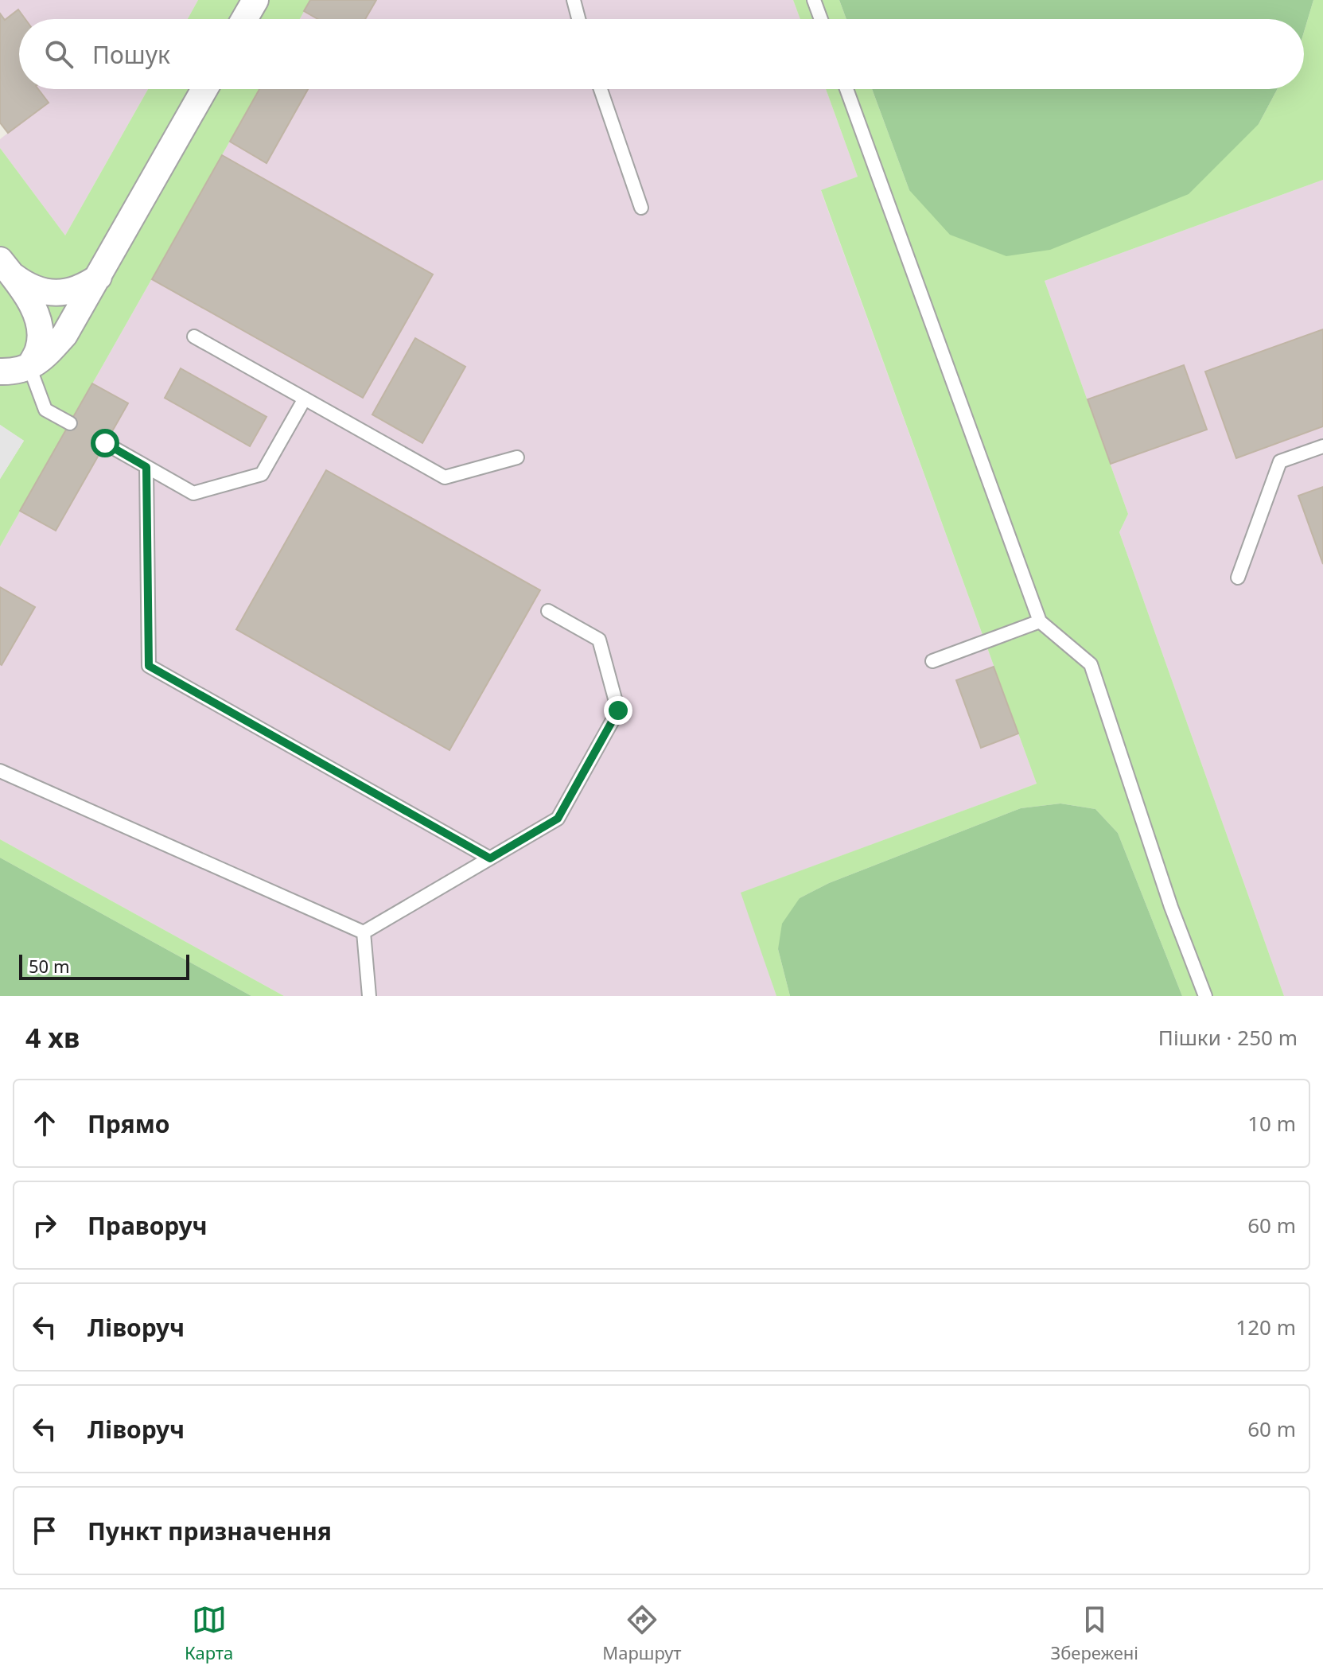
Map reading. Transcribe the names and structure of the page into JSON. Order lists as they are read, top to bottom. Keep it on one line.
{"scale_bar":"50 m","page":{"search":"Пошук","scale":"50 m","heading":["4 хв","Пішки · 250 m"],"list":[["Прямо","10 m"],["Праворуч","60 m"],["Ліворуч","120 m"],["Ліворуч","60 m"],"Пункт призначення"],"nav":["Карта","Маршрут","Збережені"]}}
